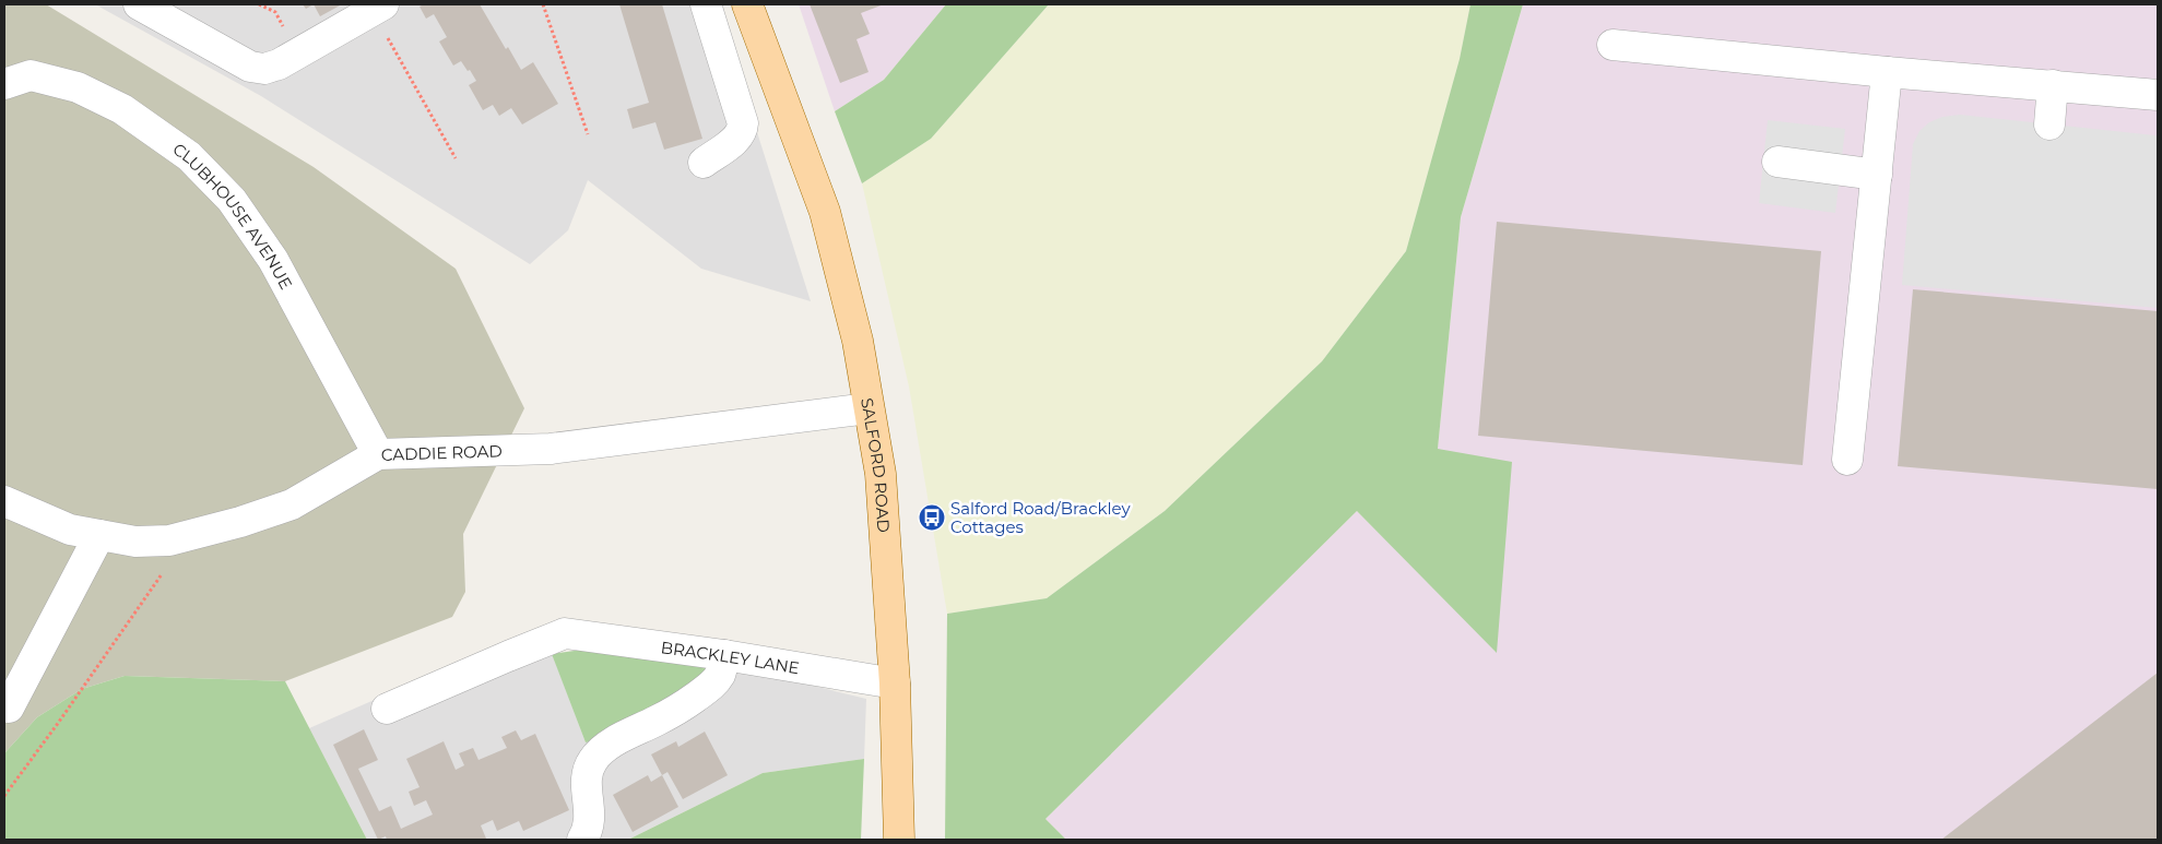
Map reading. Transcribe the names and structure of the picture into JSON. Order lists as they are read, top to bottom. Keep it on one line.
{"streets":{"main road":["SALFORD ROAD"],"street":["CLUBHOUSE AVENUE","CADDIE ROAD","BRACKLEY LANE"]},"crossings":[["CLUBHOUSE AVENUE","CADDIE ROAD"],["CADDIE ROAD","SALFORD ROAD"],["SALFORD ROAD","BRACKLEY LANE"]],"places":{"bus stop":["Salford Road/Brackley Cottages"]}}
